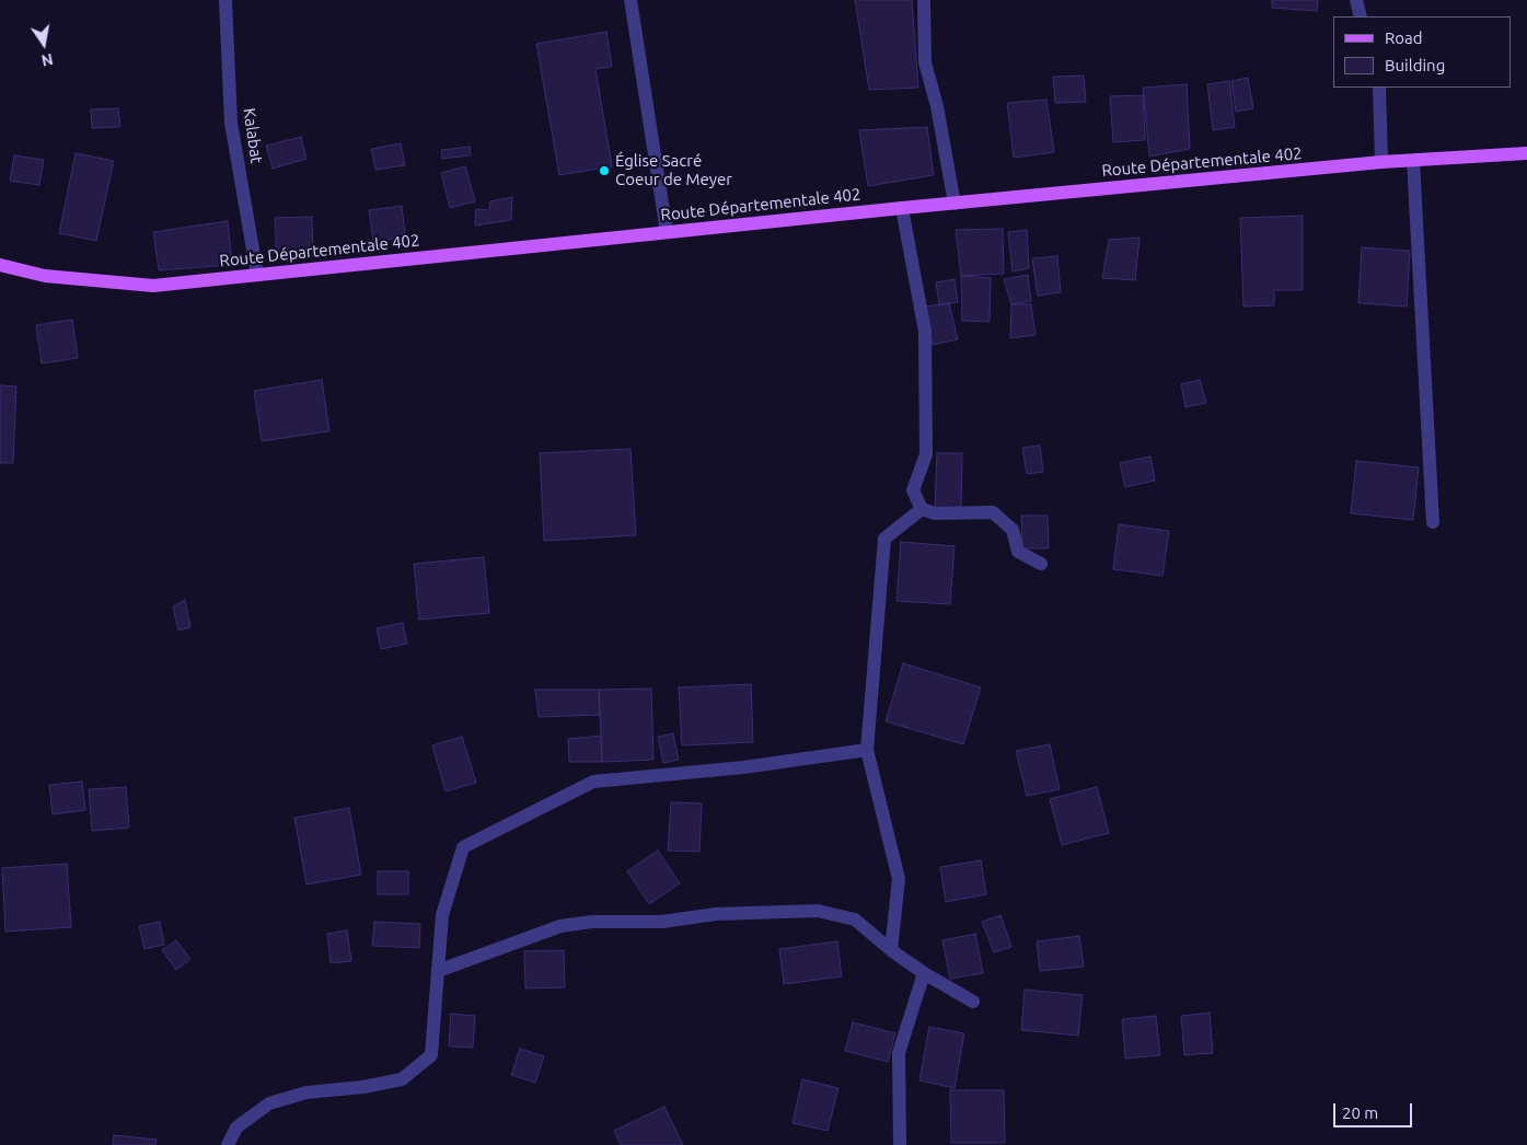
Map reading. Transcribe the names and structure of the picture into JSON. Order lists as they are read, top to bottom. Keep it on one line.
{"streets":{"main road":["Route Départementale 402"],"street":["Kalabat"]},"crossings":[["Kalabat","Route Départementale 402"]],"places":["Église Sacré Coeur de Meyer"],"legend":["Road","Building"],"scale_bar":"20 m","north":"bottom"}
